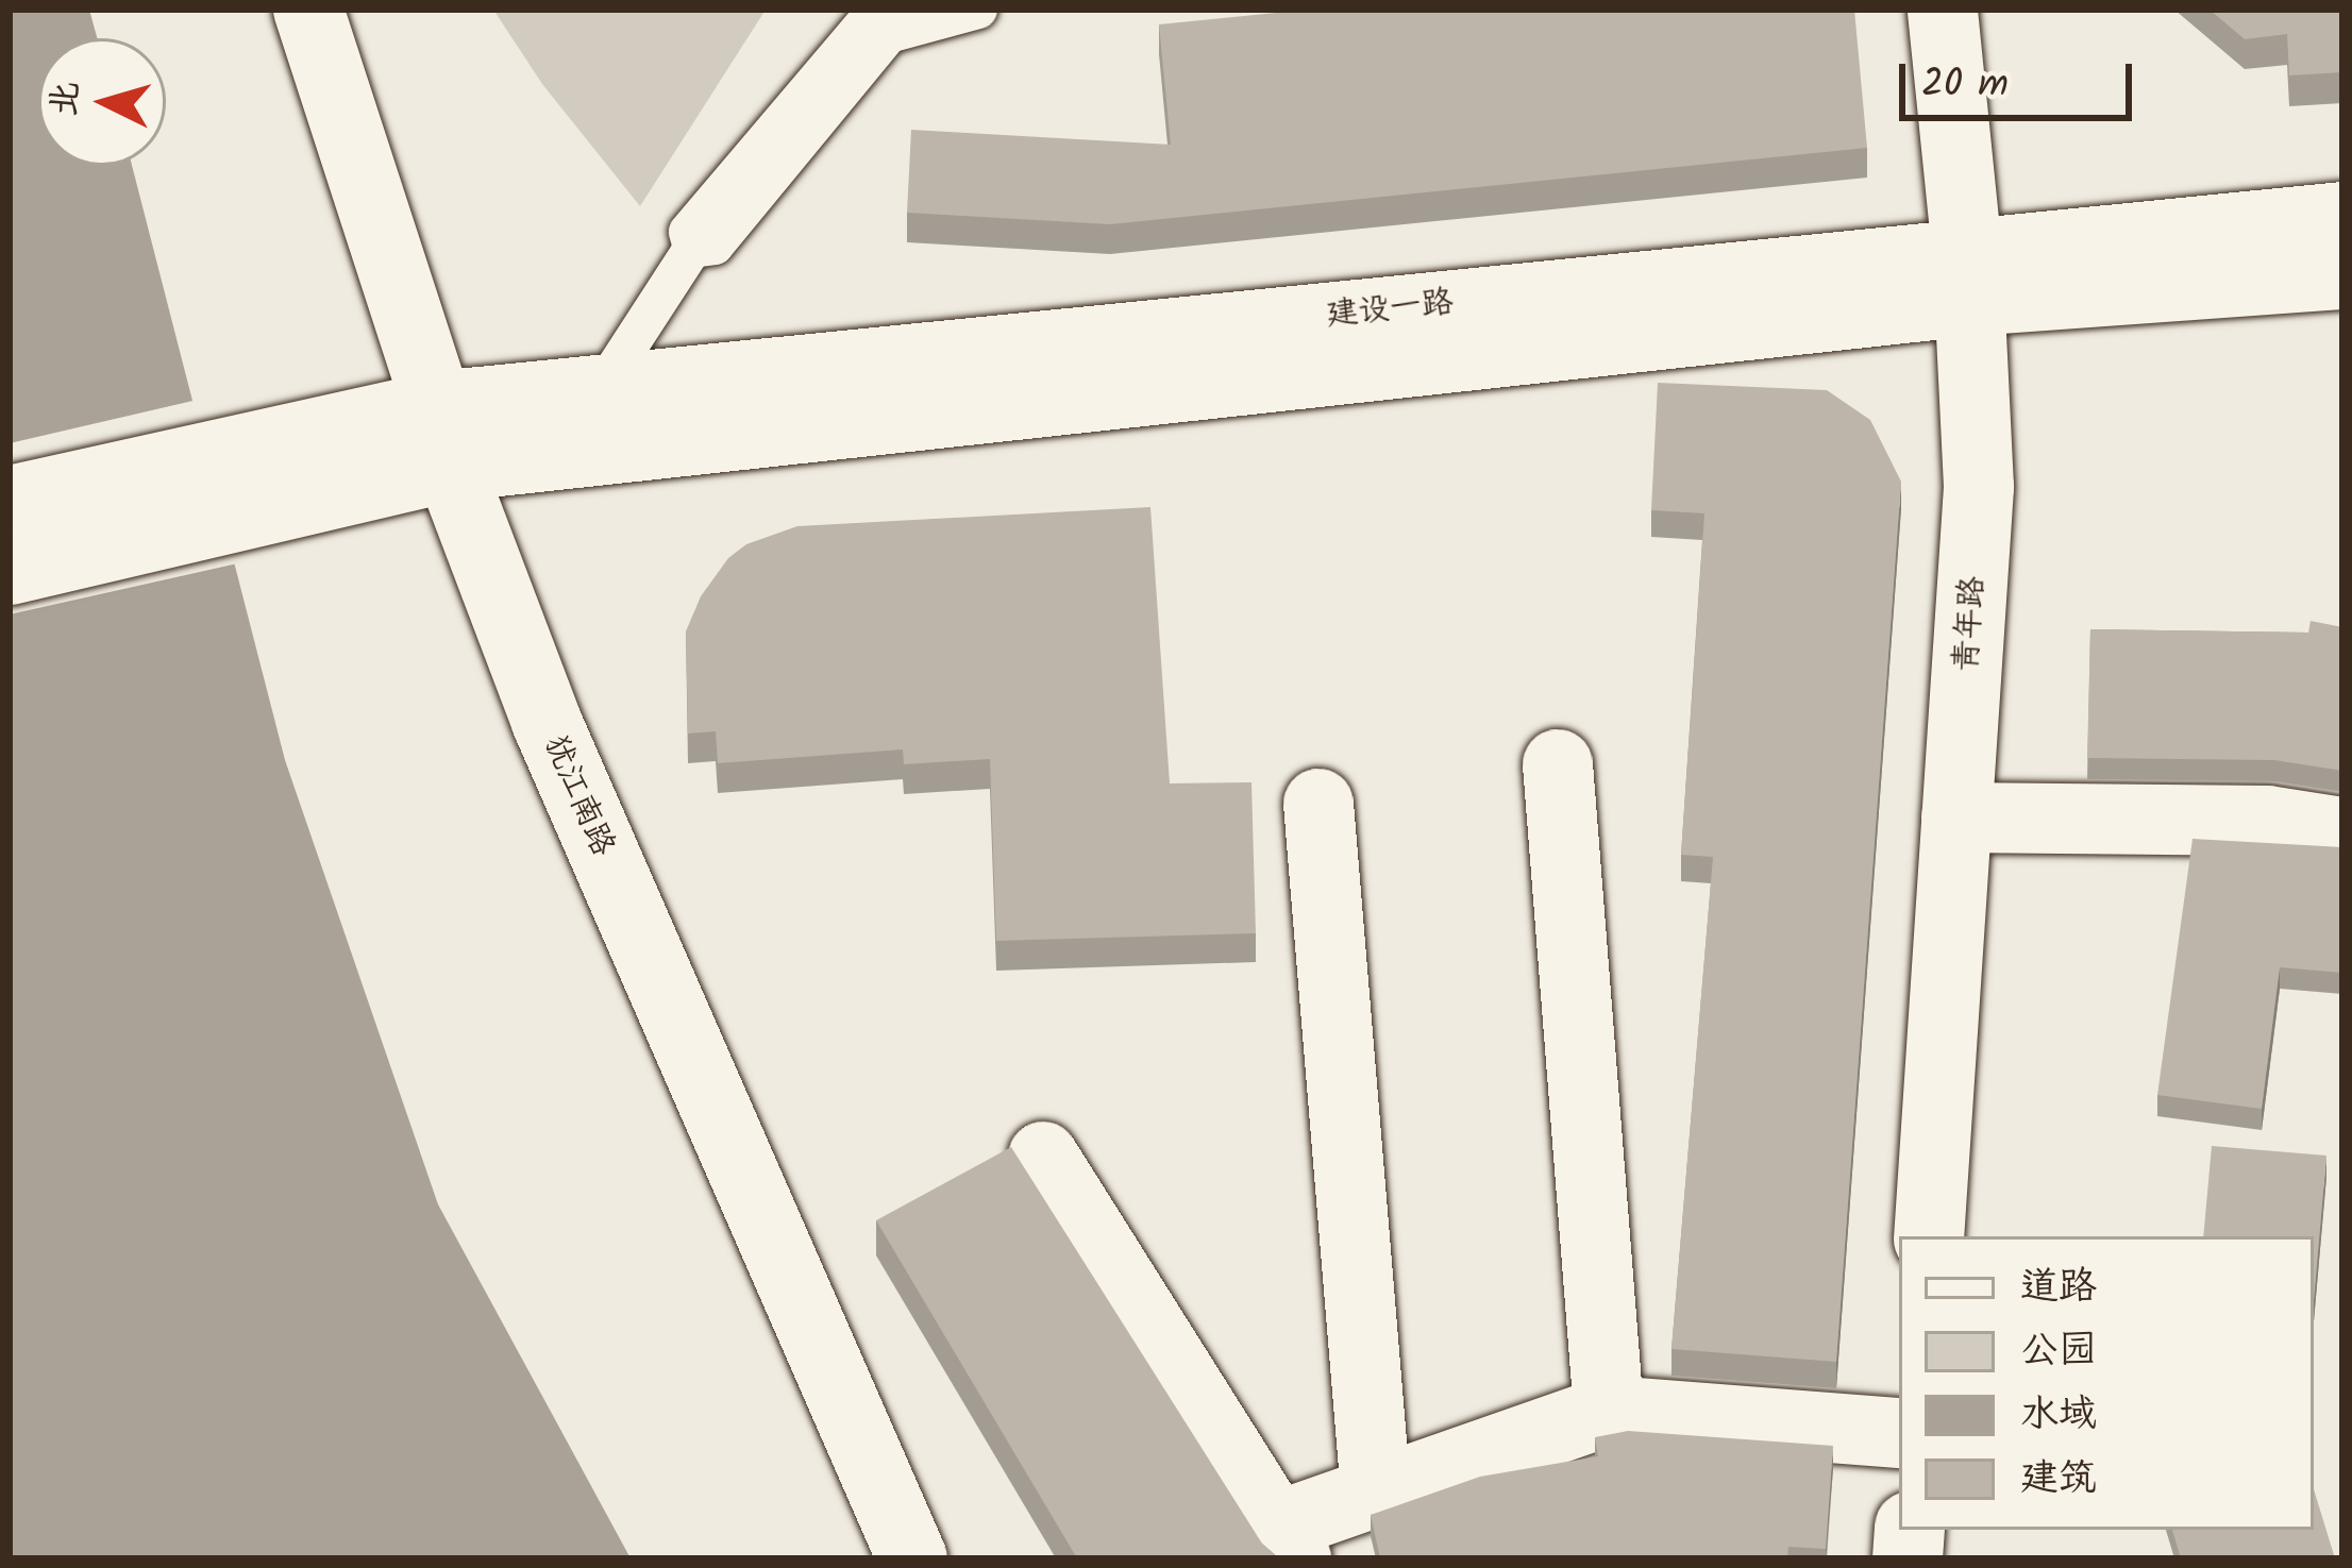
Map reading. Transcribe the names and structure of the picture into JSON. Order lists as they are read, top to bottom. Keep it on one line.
{"streets":{"street":["建设一路","青年路","犹江南路"]},"crossings":[["建设一路","青年路"],["建设一路","犹江南路"]],"legend":["道路","公园","水域","建筑"],"scale_bar":"20 m","north":"left"}
